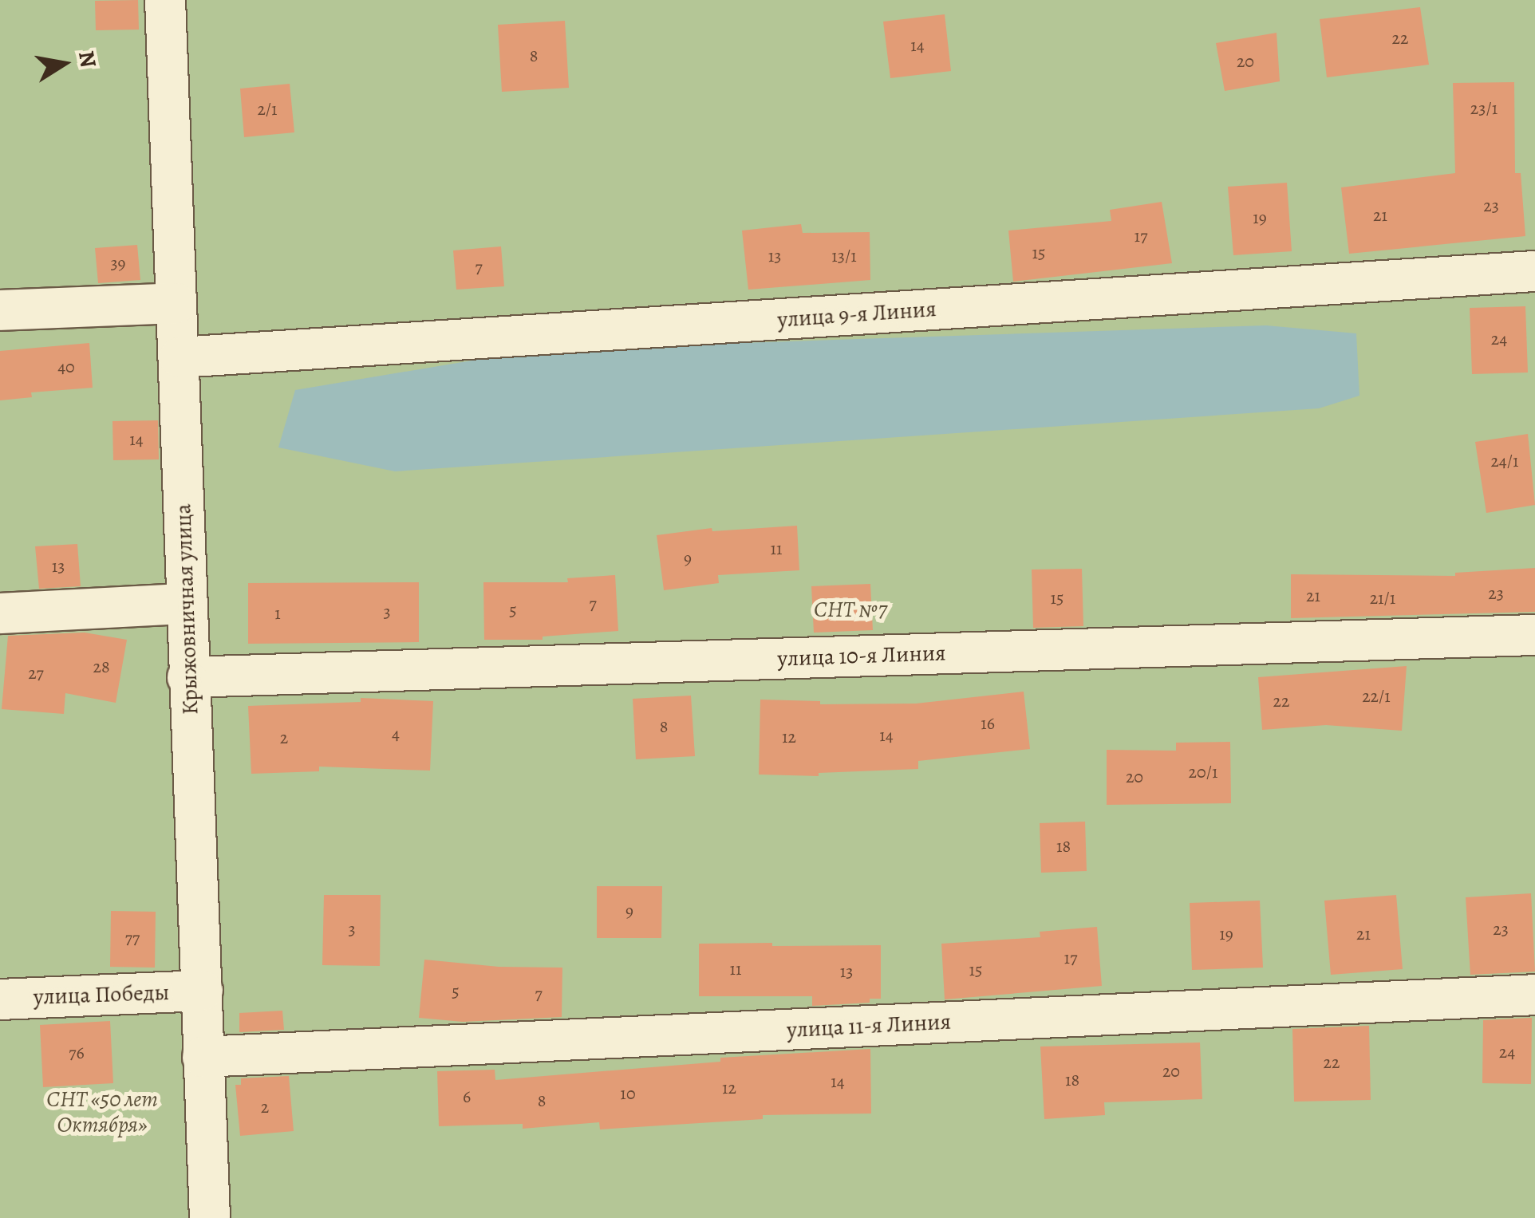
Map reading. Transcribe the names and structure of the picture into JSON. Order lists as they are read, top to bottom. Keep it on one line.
{"streets":{"street":["улица 9-я Линия","Крыжовничная улица","улица 10-я Линия","улица Победы","улица 11-я Линия"]},"crossings":[["улица 9-я Линия","Крыжовничная улица"],["Крыжовничная улица","улица 10-я Линия"],["Крыжовничная улица","улица Победы"],["Крыжовничная улица","улица 11-я Линия"]],"parks":["СНТ №7","СНТ «50 лет Октября»"],"house_numbers":["22","14","8","20","23/1","2/1","23","21","19","17","15","13","13/1","39","7","24","40","14","24/1","11","9","13","23","21","15","21/1","7","5","3","1","28","27","22/1","22","16","8","4","14","12","2","20/1","20","18","9","3","23","19","21","77","17","11","15","13","5","7","24","76","22","20","18","14","12","10","6","8","2"],"north":"right"}
